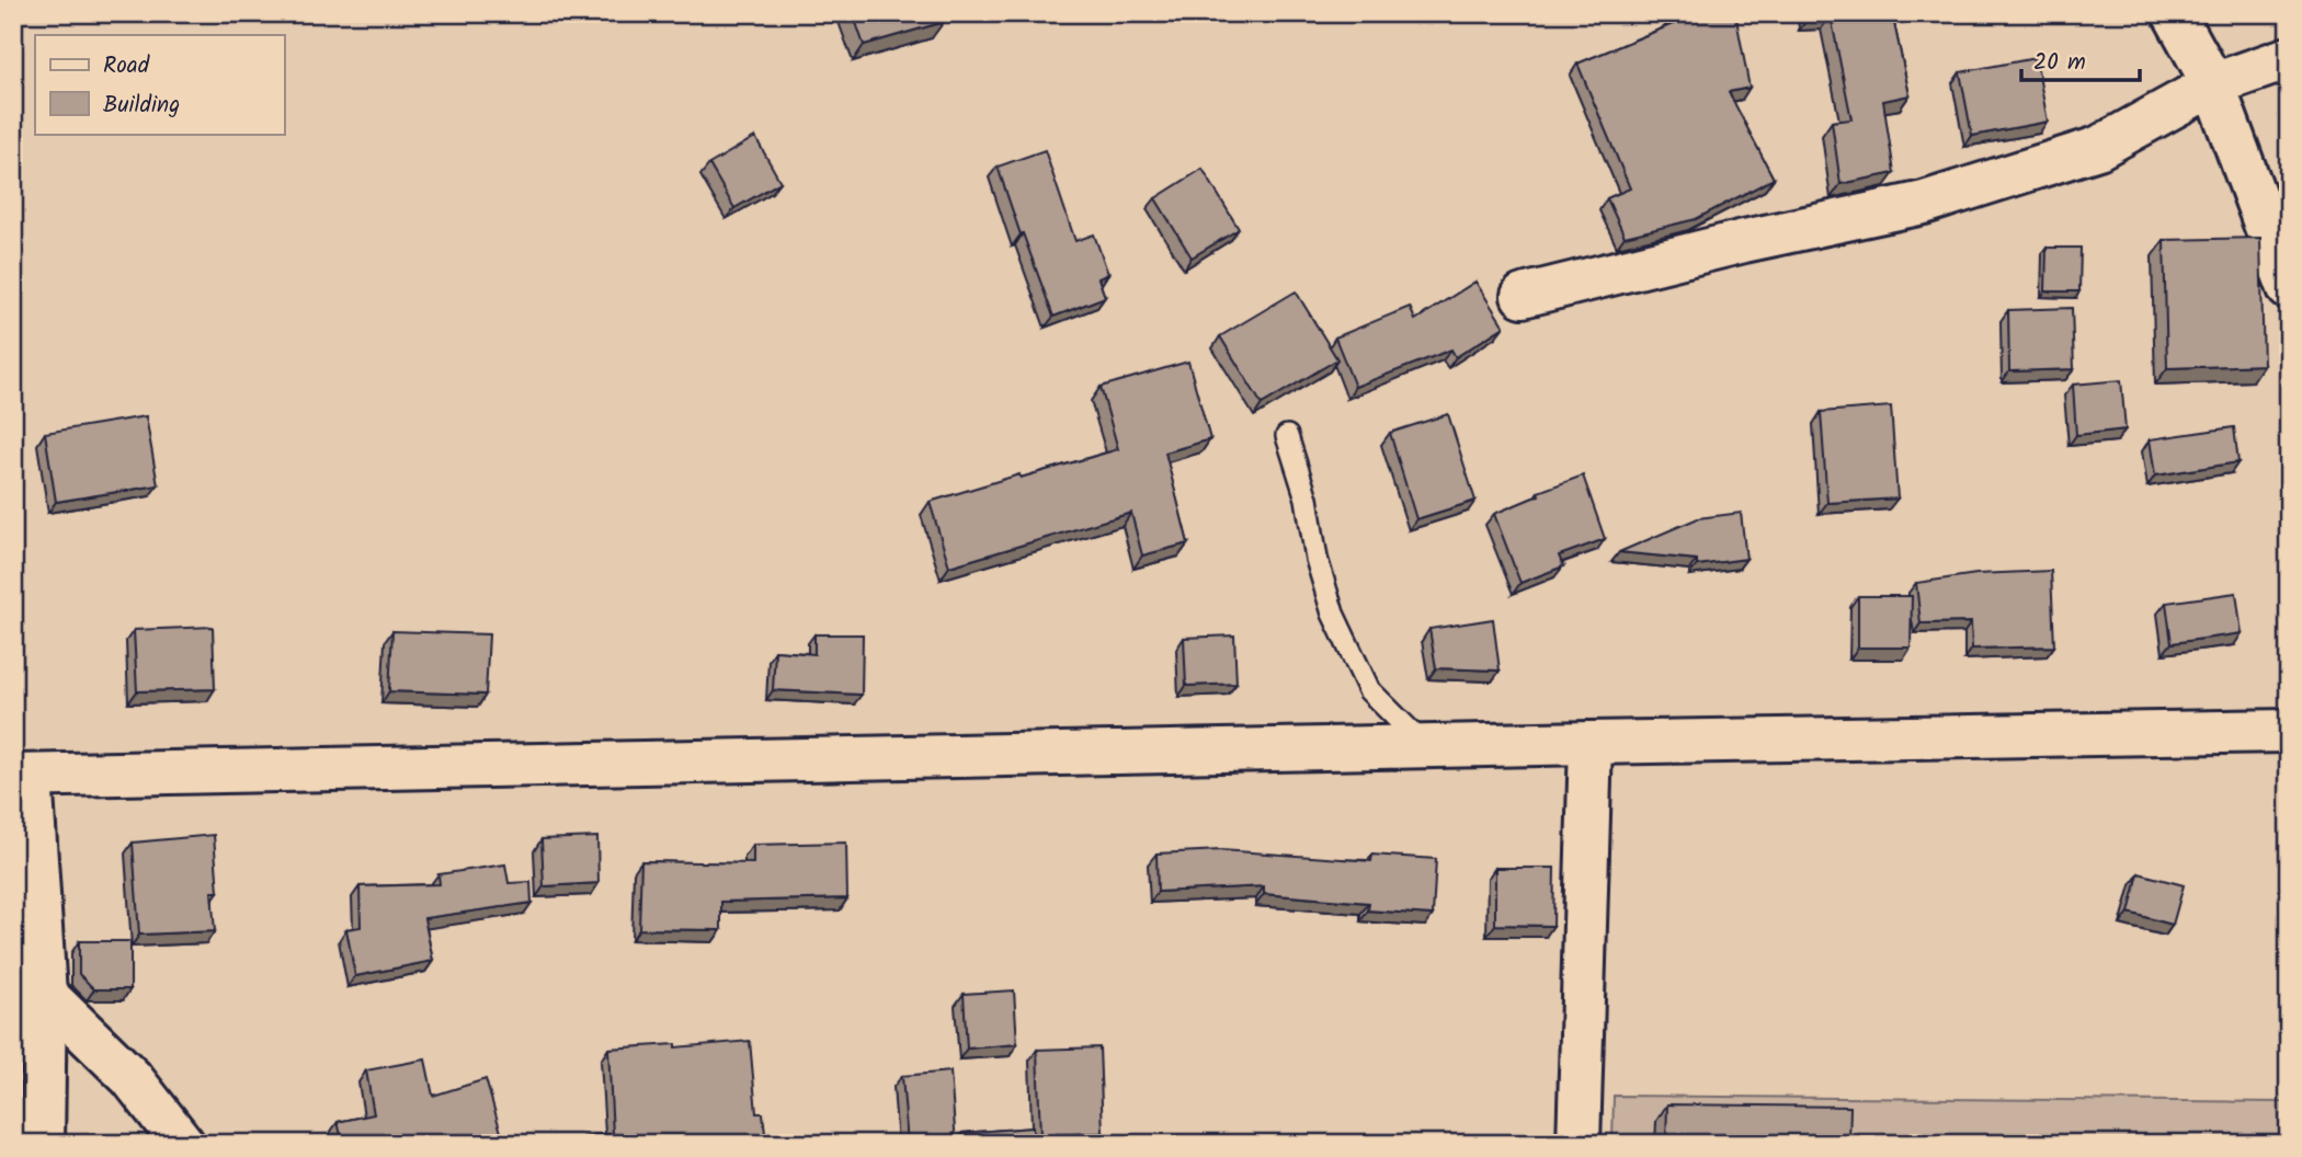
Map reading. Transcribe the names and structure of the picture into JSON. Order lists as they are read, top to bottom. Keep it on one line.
{"legend":["Road","Building"],"scale_bar":"20 m"}
